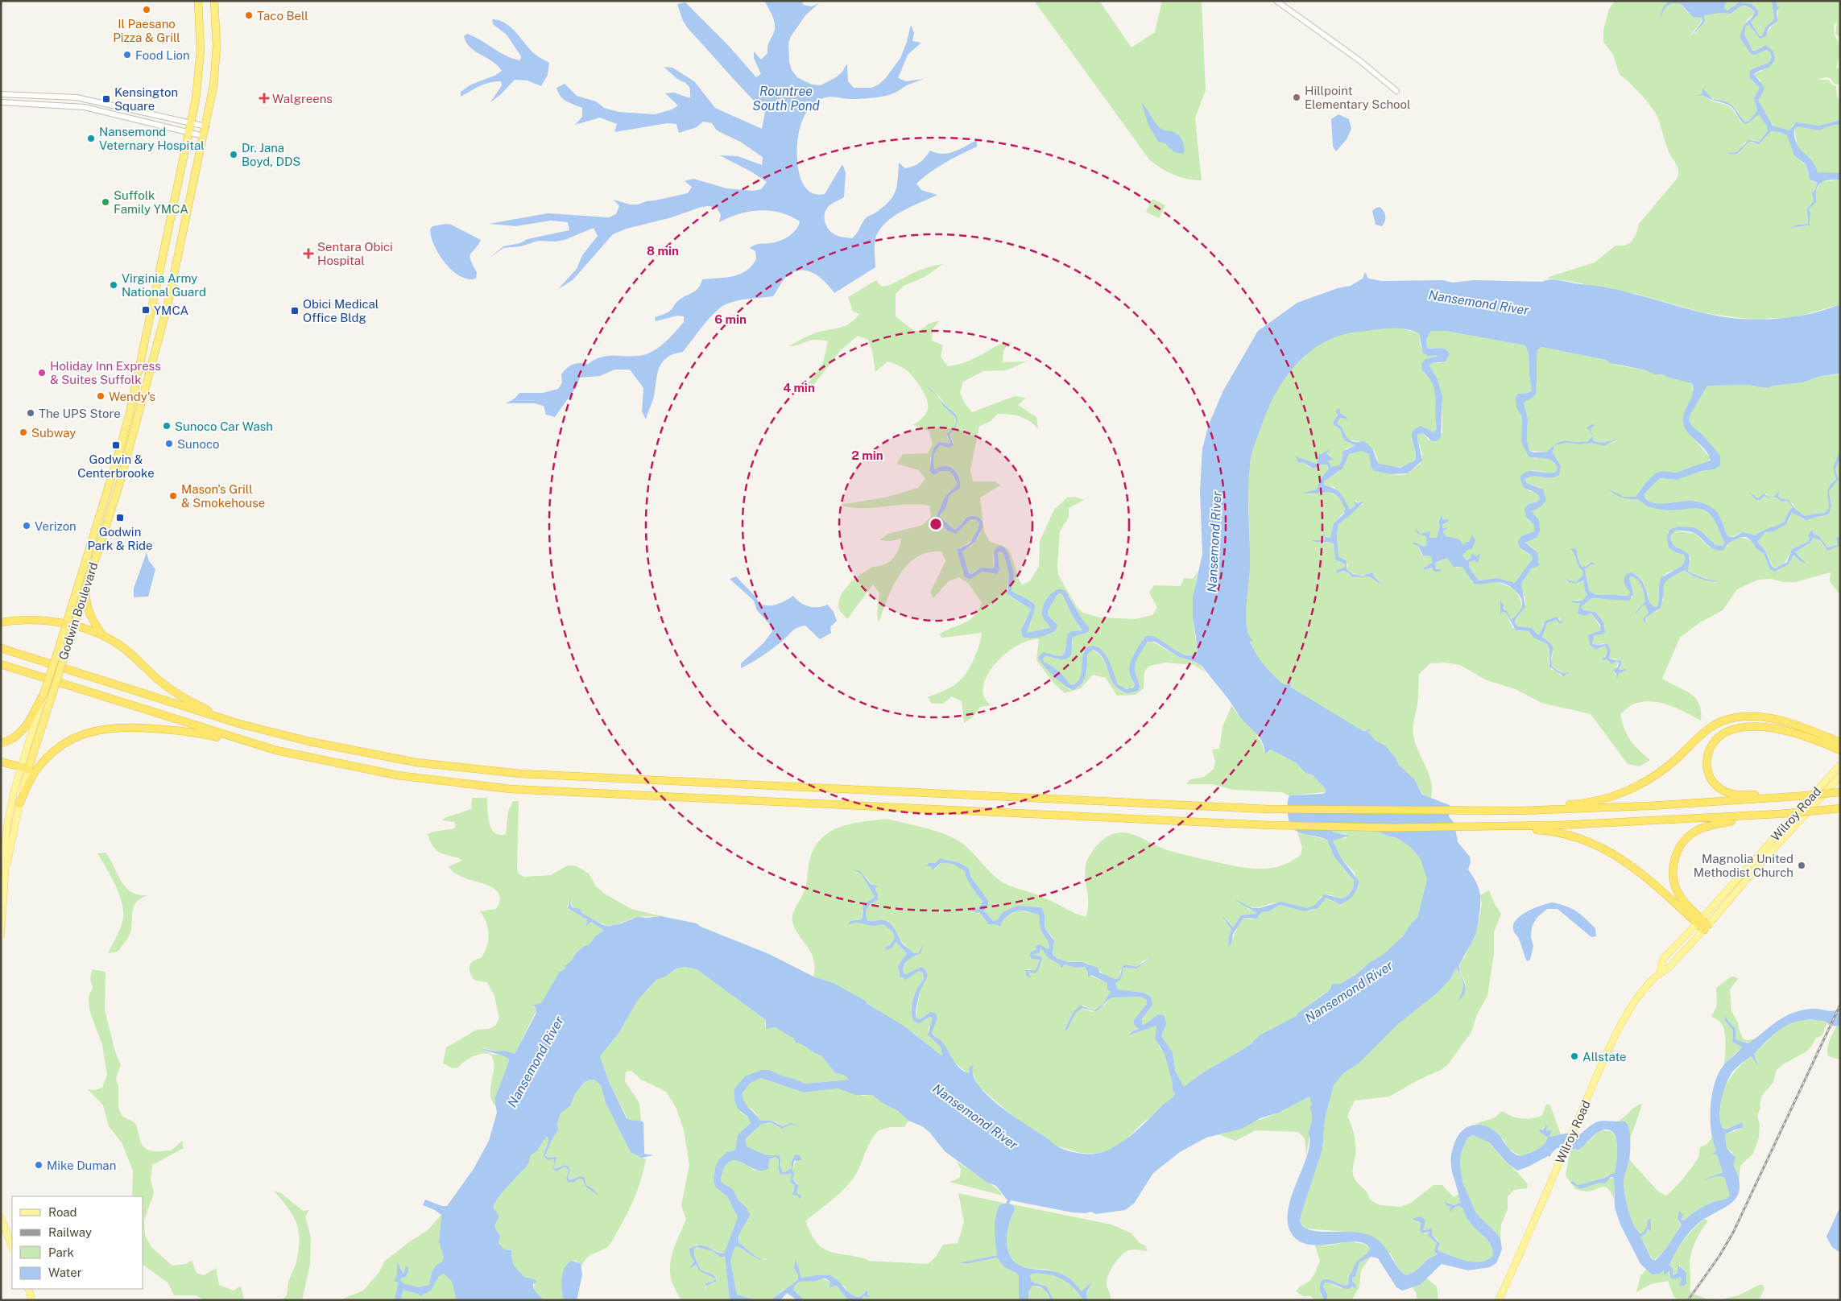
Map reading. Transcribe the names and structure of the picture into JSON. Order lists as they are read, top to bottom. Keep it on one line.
{"streets":{"highway":["Godwin Boulevard"],"main road":["Wilroy Road"]},"water":["Rountree South Pond","Nansemond River"],"places":{"other":["Il Paesano Pizza & Grill","Taco Bell","Food Lion","Hillpoint Elementary School","Nansemond Veternary Hospital","Dr. Jana Boyd, DDS","Suffolk Family YMCA","Virginia Army National Guard","Holiday Inn Express & Suites Suffolk","Wendy's","The UPS Store","Sunoco Car Wash","Subway","Sunoco","Mason's Grill & Smokehouse","Verizon","Magnolia United Methodist Church","Allstate","Mike Duman"],"health":["Walgreens","Sentara Obici Hospital"],"transit":["Kensington Square","YMCA","Obici Medical Office Bldg","Godwin & Centerbrooke","Godwin Park & Ride"]},"legend":["Road","Railway","Park","Water"],"rings":["8 min","6 min","4 min","2 min"]}
